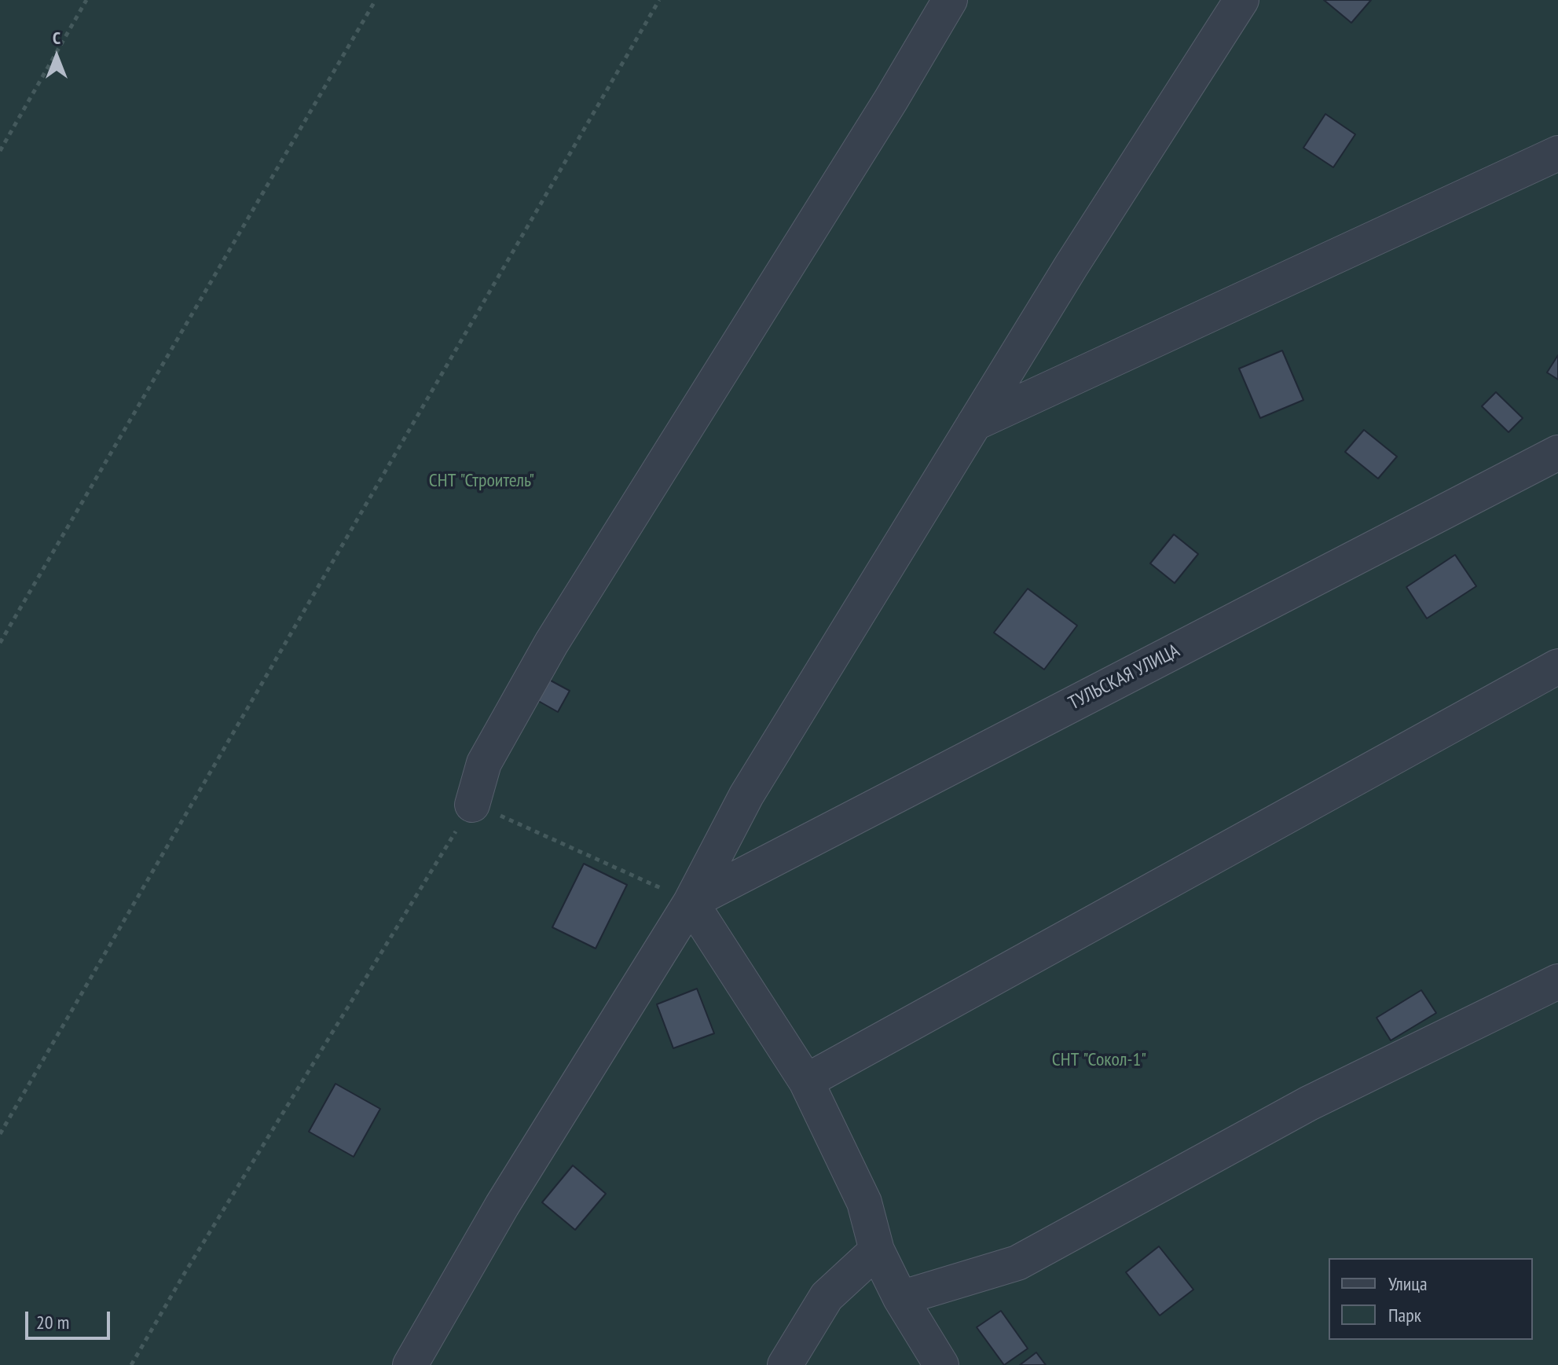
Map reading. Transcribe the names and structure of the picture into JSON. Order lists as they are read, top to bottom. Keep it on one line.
{"streets":{"street":["ТУЛЬСКАЯ УЛИЦА"]},"parks":["СНТ \"Строитель\"","СНТ \"Сокол-1\""],"legend":["Улица","Парк"],"scale_bar":"20 m","north":"top"}
